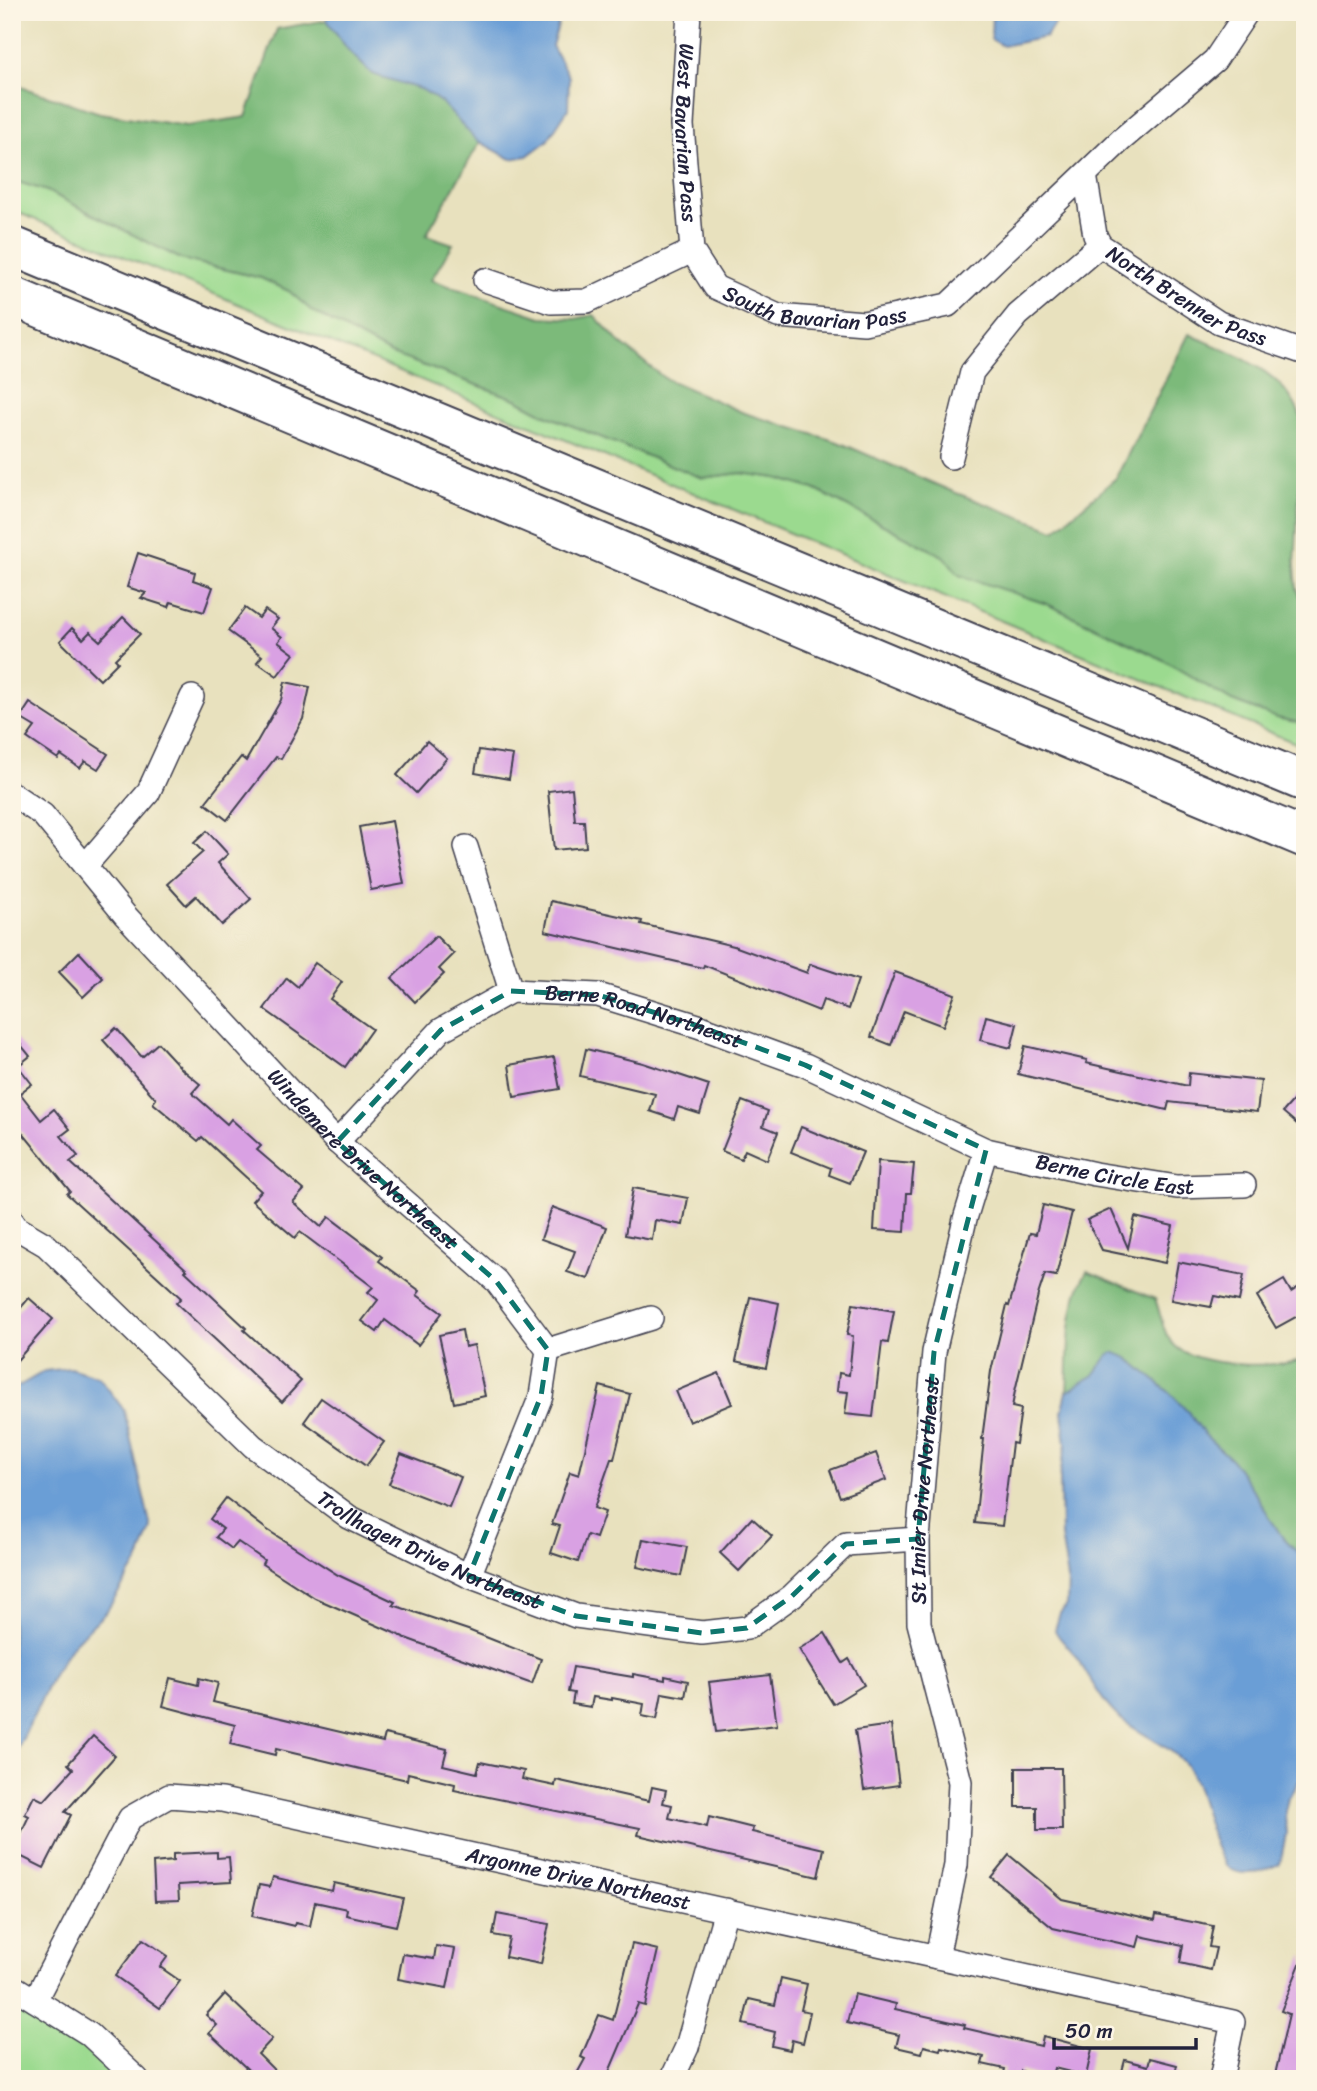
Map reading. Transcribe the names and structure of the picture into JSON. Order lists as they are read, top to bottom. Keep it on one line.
{"streets":{"street":["West Bavarian Pass","North Brenner Pass","South Bavarian Pass","Berne Road Northeast","Windemere Drive Northeast","Berne Circle East","St Imier Drive Northeast","Trollhagen Drive Northeast","Argonne Drive Northeast"]},"crossings":[["West Bavarian Pass","South Bavarian Pass"],["North Brenner Pass","South Bavarian Pass"],["Berne Road Northeast","Berne Circle East"],["Berne Road Northeast","St Imier Drive Northeast"],["Berne Circle East","St Imier Drive Northeast"],["St Imier Drive Northeast","Trollhagen Drive Northeast"],["St Imier Drive Northeast","Argonne Drive Northeast"]],"scale_bar":"50 m"}
